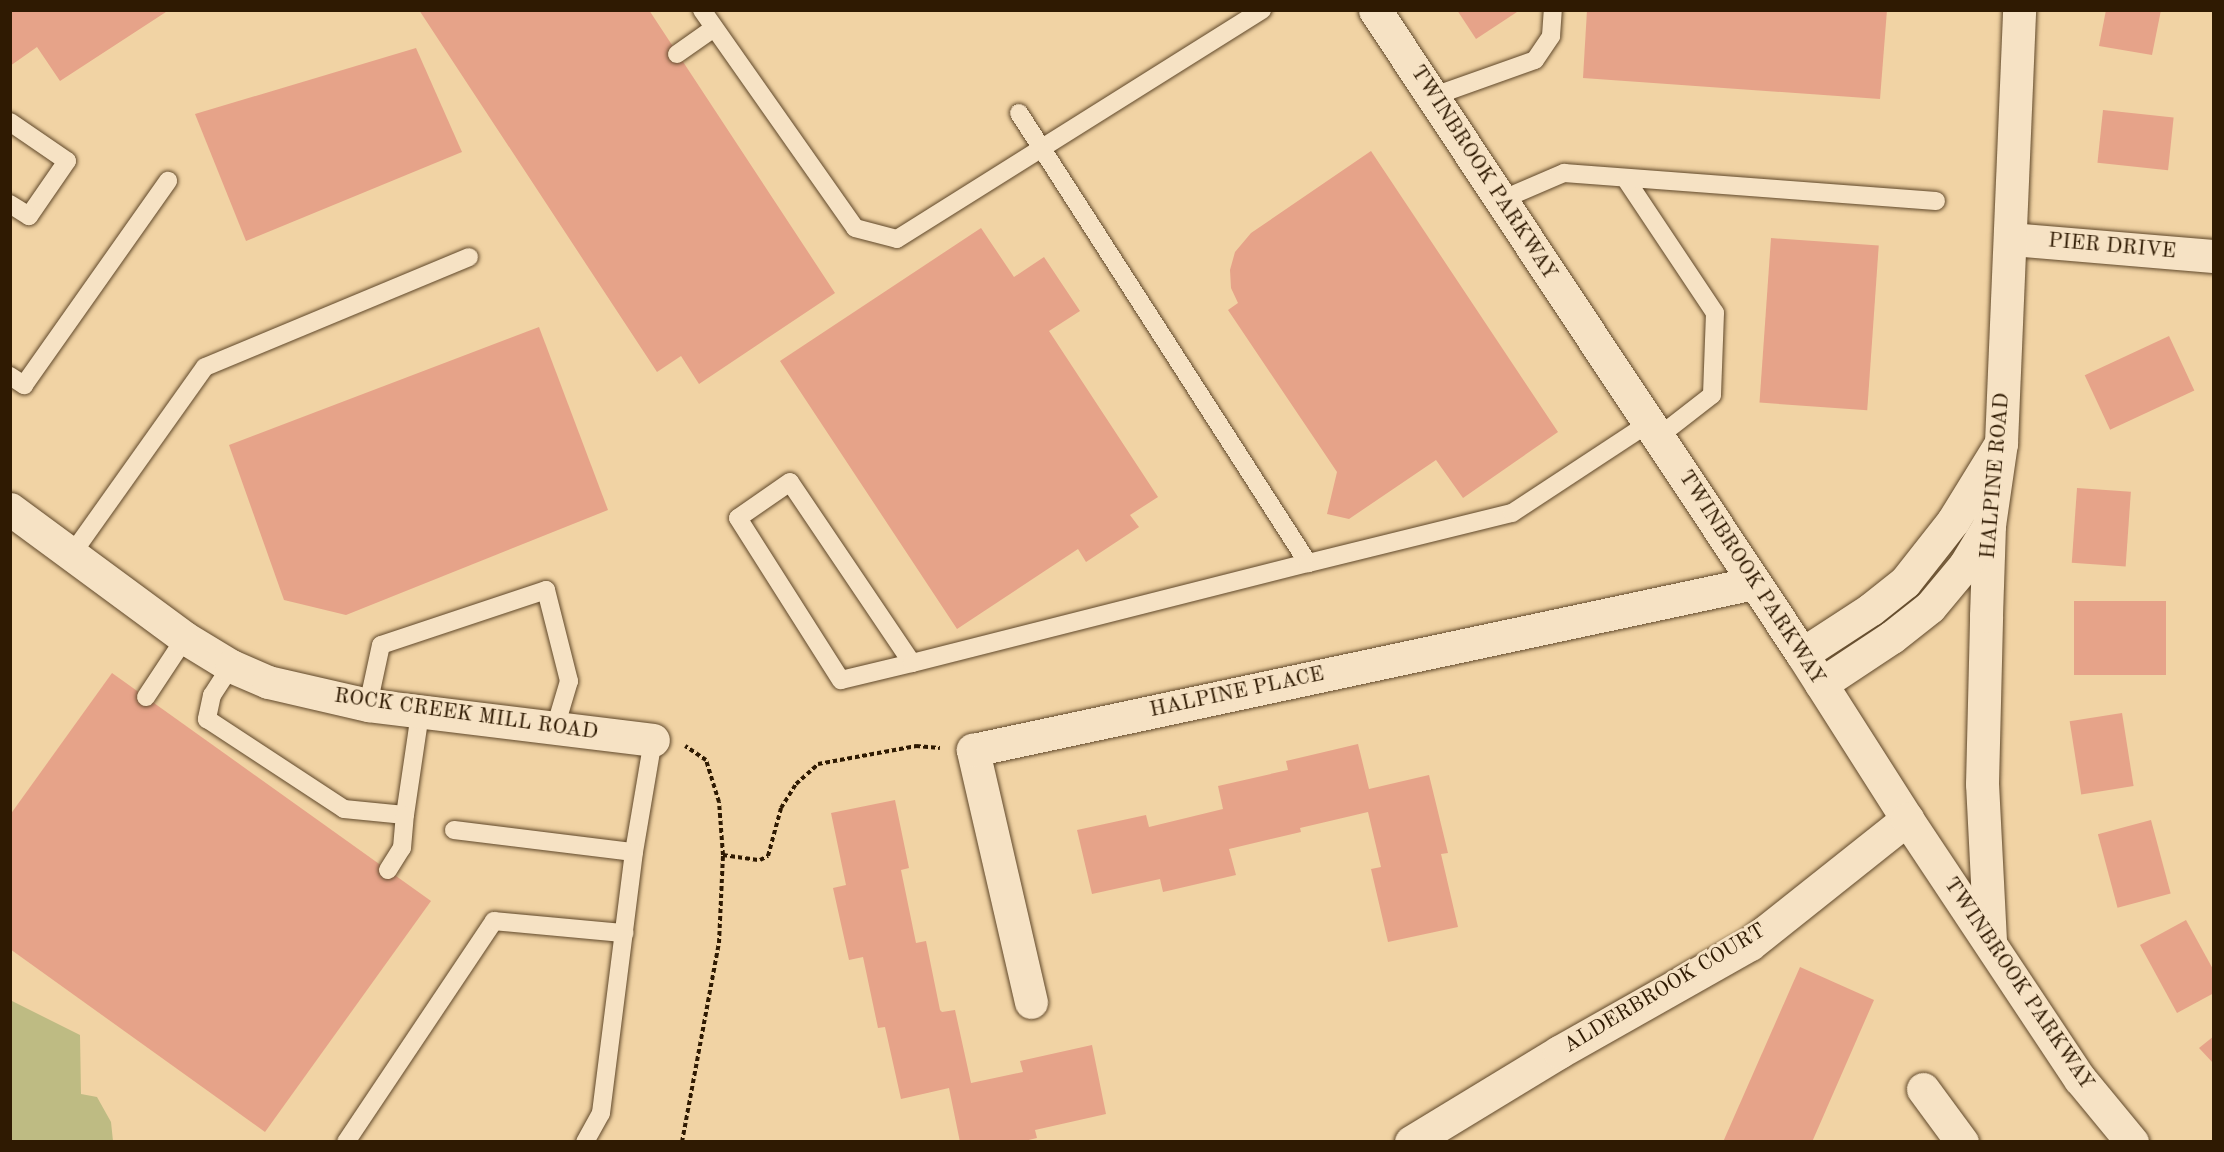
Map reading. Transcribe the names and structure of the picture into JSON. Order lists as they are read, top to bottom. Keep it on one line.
{"streets":{"street":["TWINBROOK PARKWAY","PIER DRIVE","HALPINE ROAD","HALPINE PLACE","ROCK CREEK MILL ROAD","ALDERBROOK COURT"]},"crossings":[["TWINBROOK PARKWAY","HALPINE ROAD"],["TWINBROOK PARKWAY","HALPINE PLACE"],["TWINBROOK PARKWAY","ALDERBROOK COURT"],["PIER DRIVE","HALPINE ROAD"]]}
